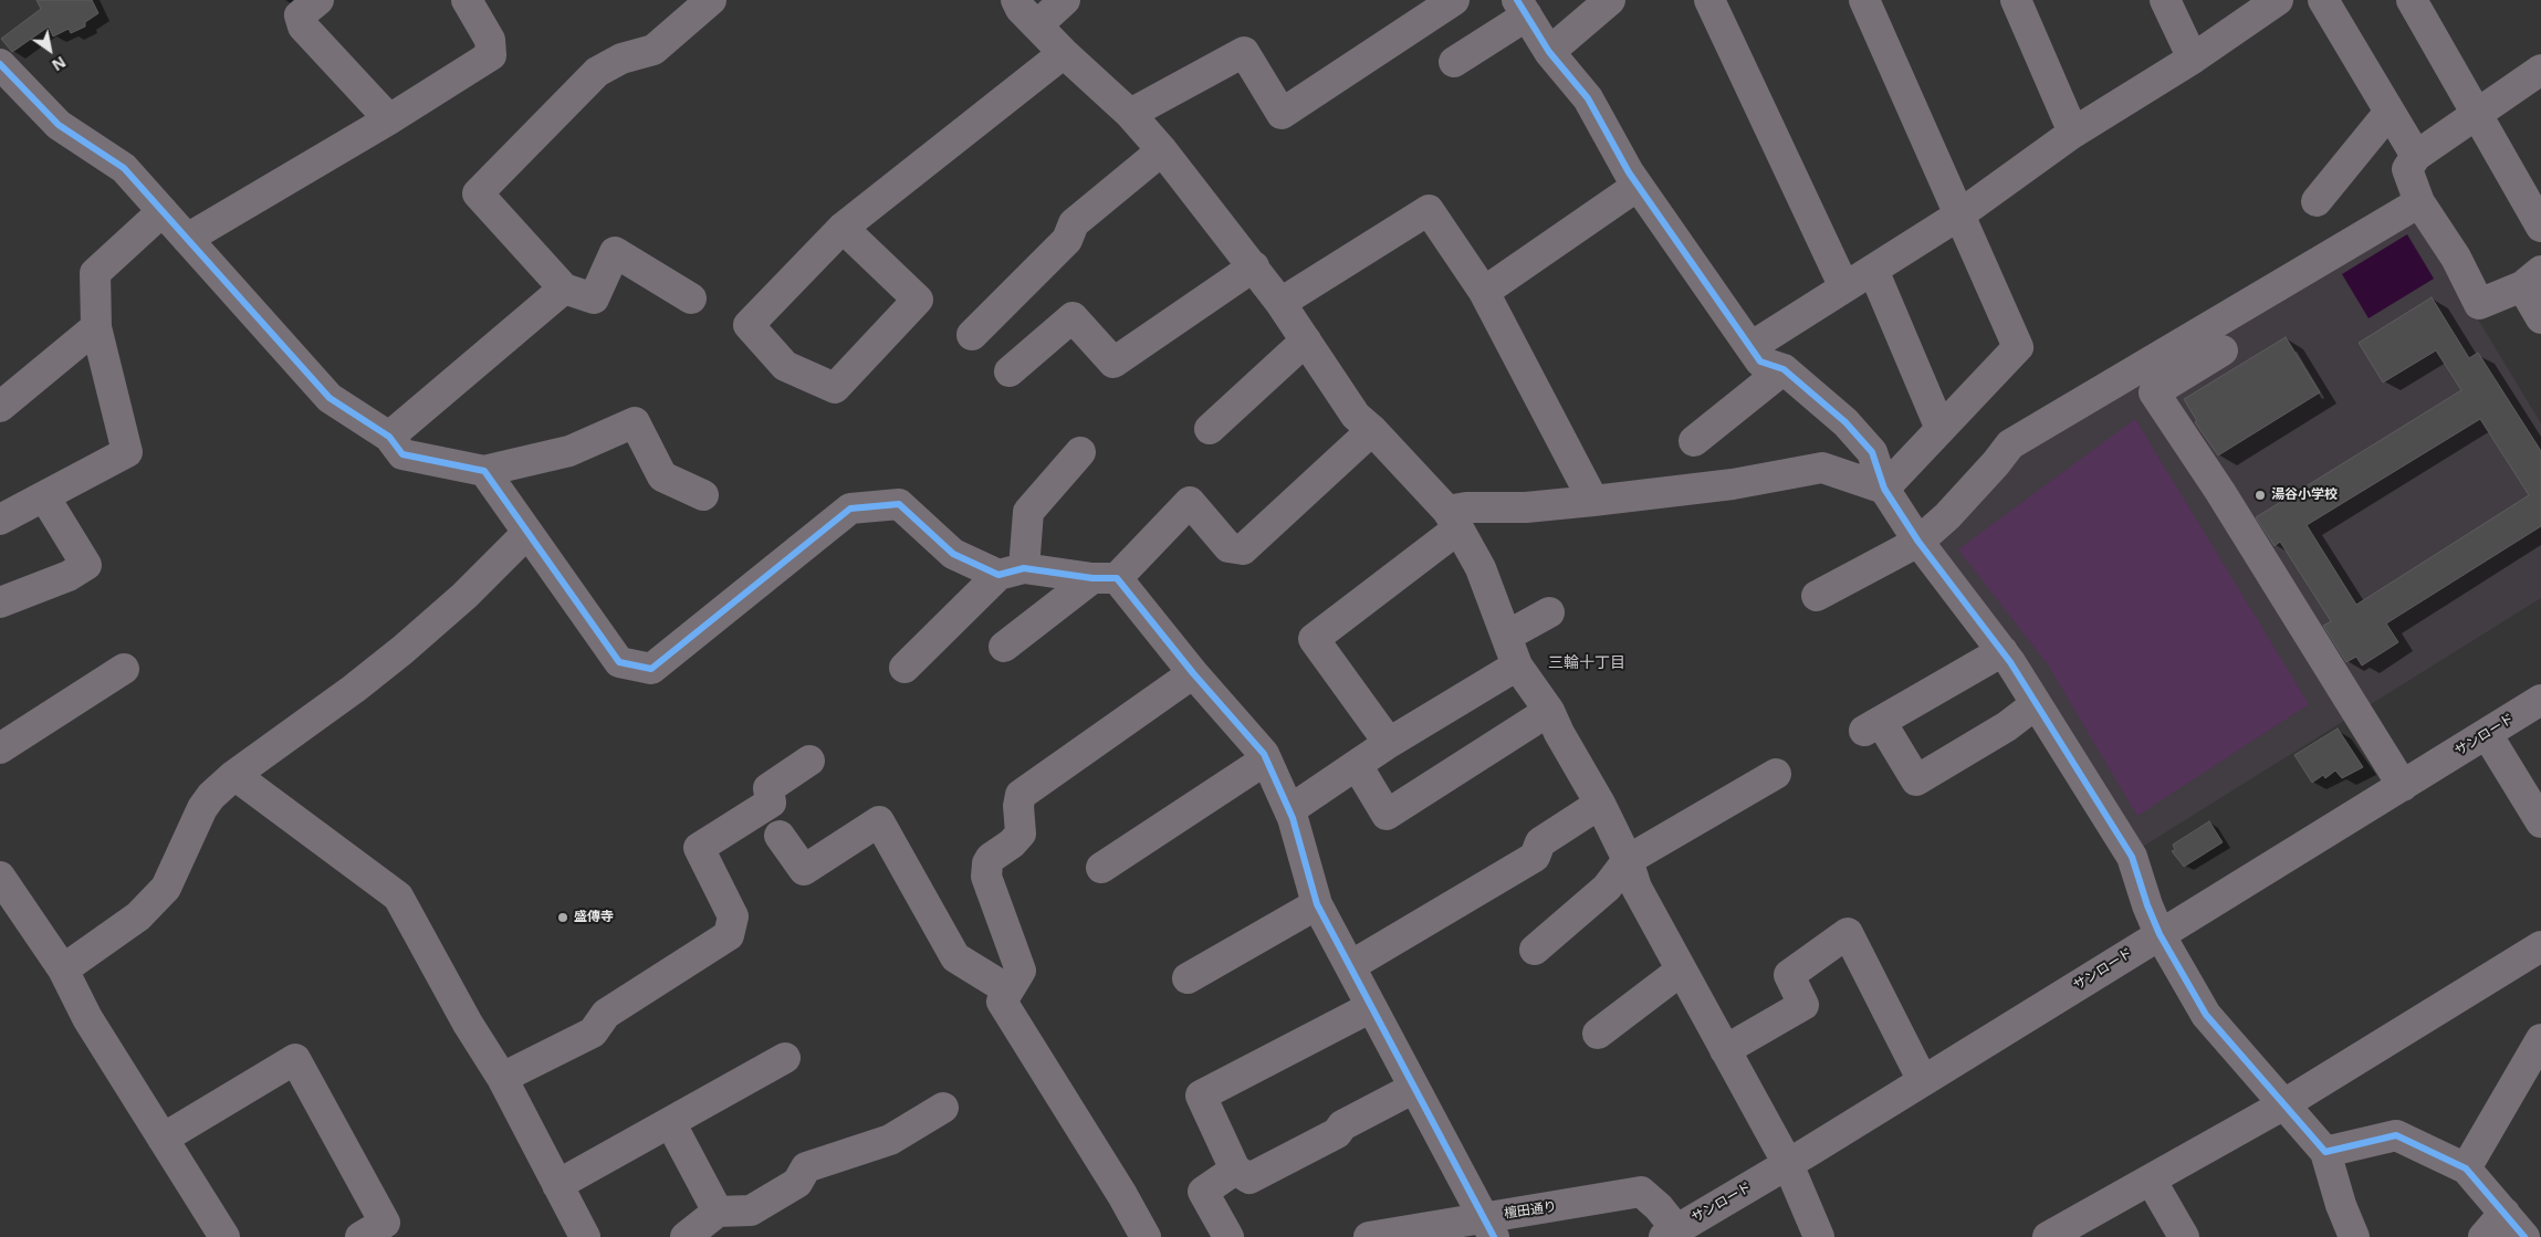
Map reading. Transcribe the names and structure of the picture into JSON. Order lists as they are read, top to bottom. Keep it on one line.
{"streets":{"street":["サンロード","檀田通り"]},"crossings":[["サンロード","檀田通り"]],"districts":["三輪十丁目"],"places":["湯谷小学校","盛傳寺"],"north":"bottom right"}
